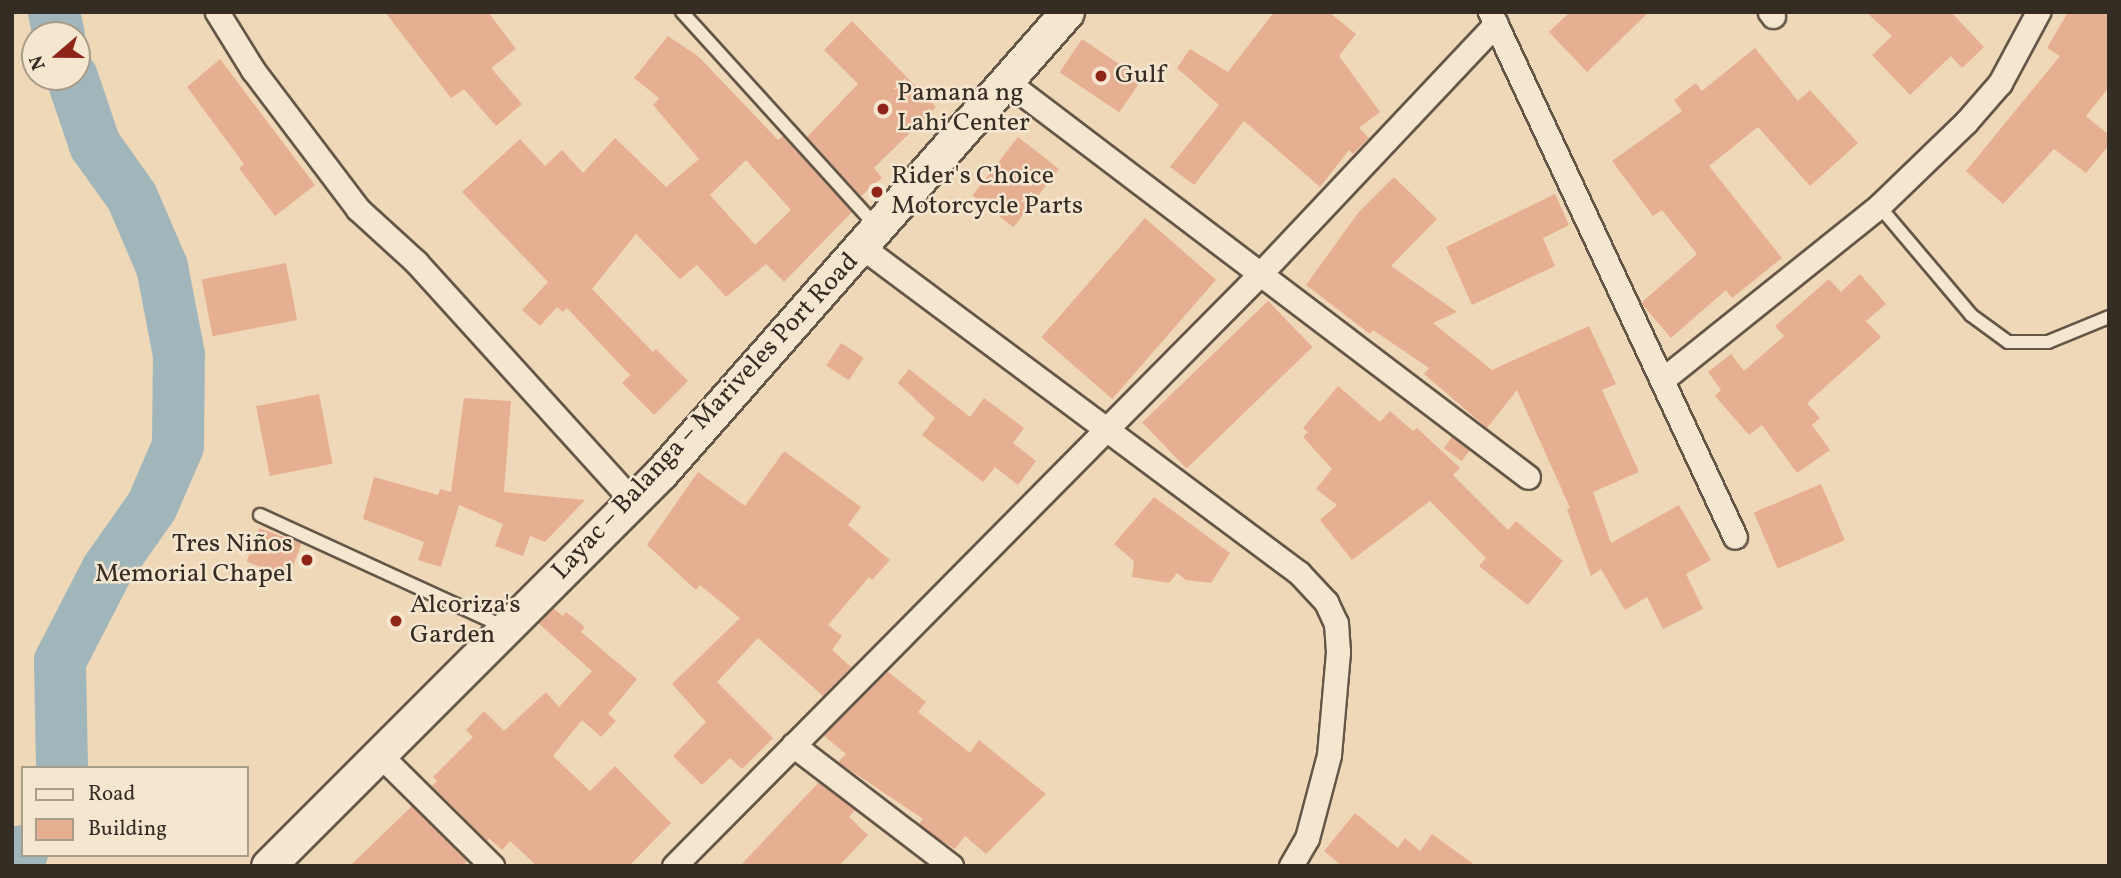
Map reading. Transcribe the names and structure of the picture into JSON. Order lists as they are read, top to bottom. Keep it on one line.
{"streets":{"main road":["Layac – Balanga – Mariveles Port Road"]},"places":["Gulf","Pamana ng Lahi Center","Rider's Choice Motorcycle Parts","Tres Niños Memorial Chapel","Alcoriza's Garden"],"legend":["Road","Building"],"north":"left"}
